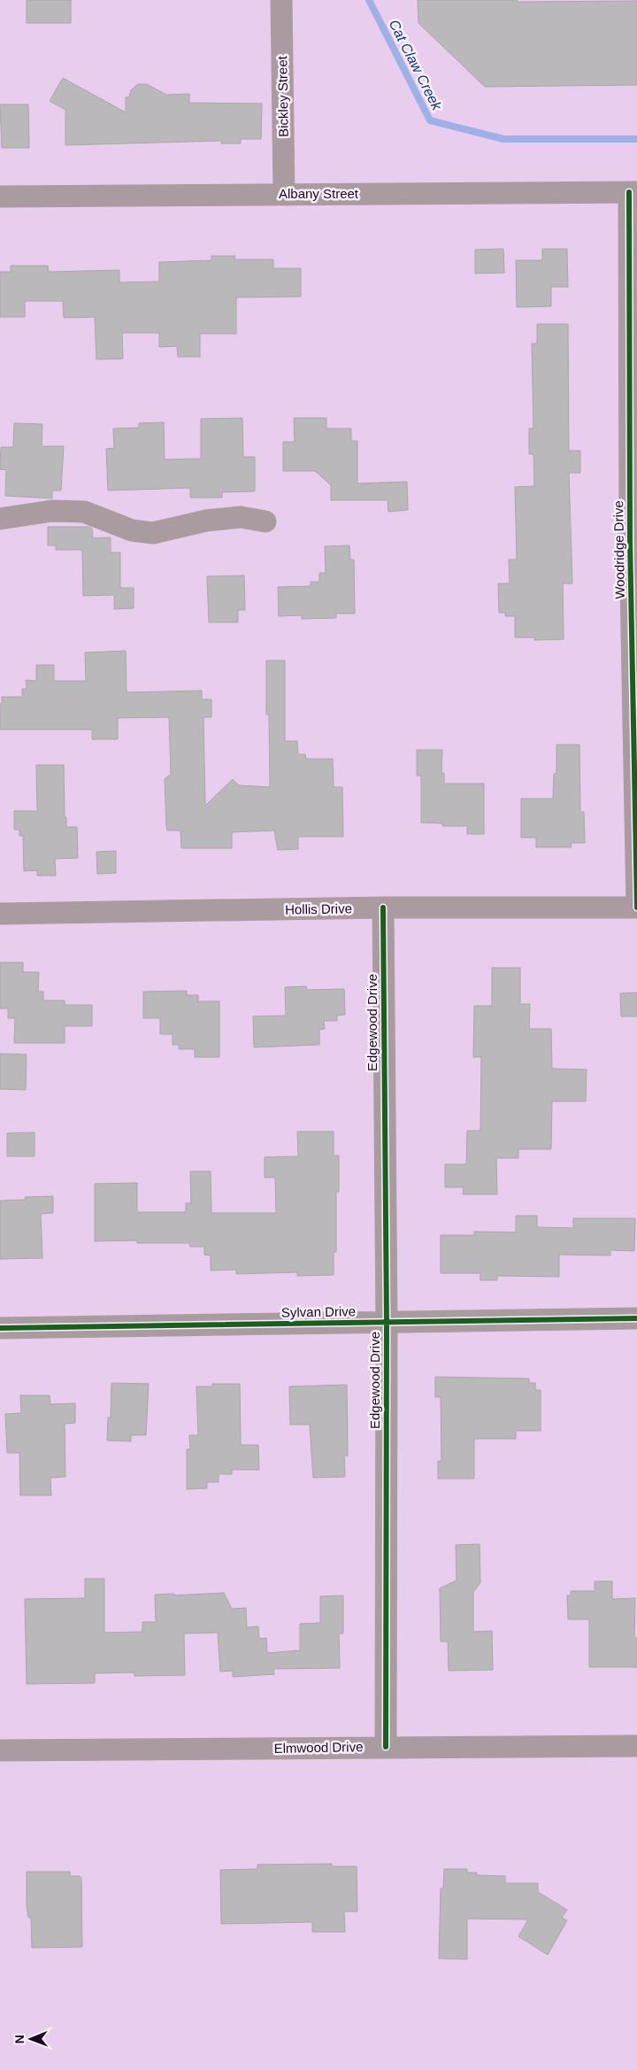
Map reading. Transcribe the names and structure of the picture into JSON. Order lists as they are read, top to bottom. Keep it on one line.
{"streets":{"street":["Bickley Street","Albany Street","Woodridge Drive","Hollis Drive","Edgewood Drive","Sylvan Drive","Elmwood Drive"]},"crossings":[["Bickley Street","Albany Street"],["Albany Street","Woodridge Drive"],["Woodridge Drive","Hollis Drive"],["Hollis Drive","Edgewood Drive"],["Edgewood Drive","Sylvan Drive"],["Edgewood Drive","Elmwood Drive"]],"water":["Cat Claw Creek"],"north":"left"}
